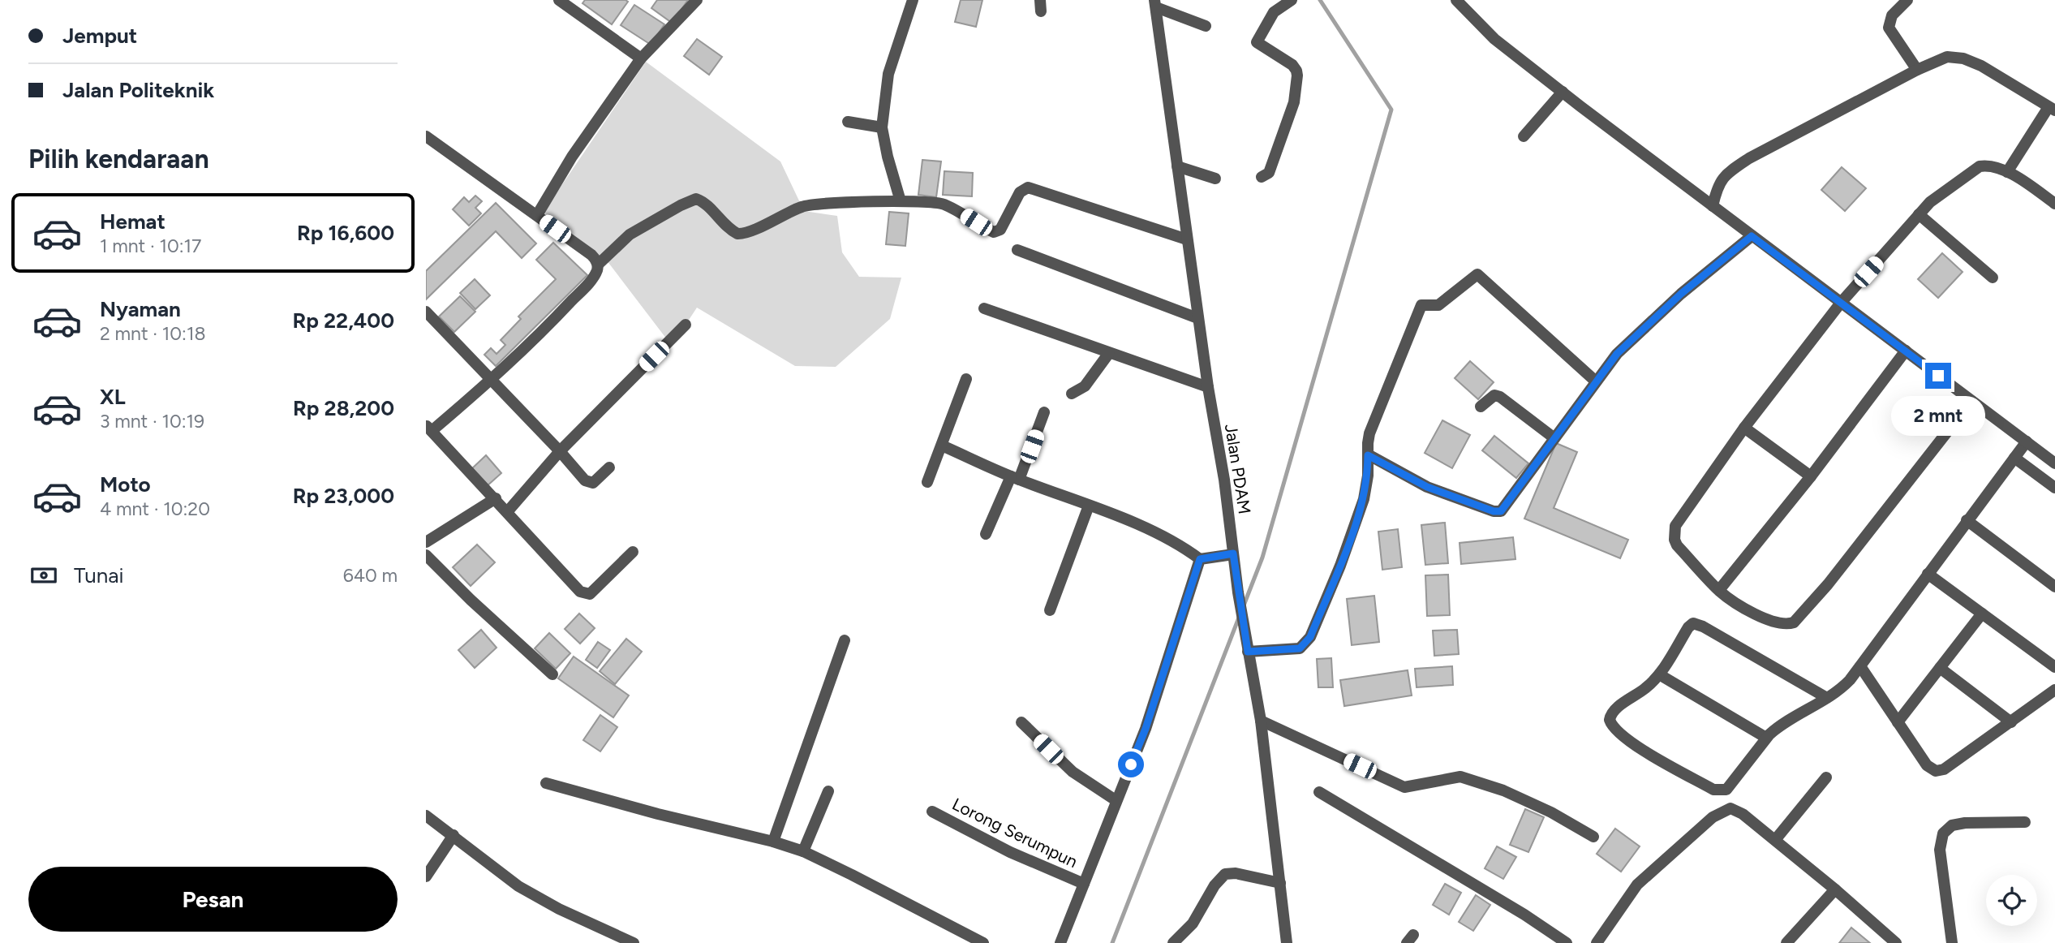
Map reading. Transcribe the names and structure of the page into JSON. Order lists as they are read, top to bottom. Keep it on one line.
{"streets":{"street":["Jalan PDAM","Lorong Serumpun"]},"page":{"banner":["Jemput","Jalan Politeknik"],"heading":"Pilih kendaraan","list":[{"name":"Hemat","note":"1 mnt · 10:17","value":"Rp 16,600"},{"name":"Nyaman","note":"2 mnt · 10:18","value":"Rp 22,400"},{"name":"XL","note":"3 mnt · 10:19","value":"Rp 28,200"},{"name":"Moto","note":"4 mnt · 10:20","value":"Rp 23,000"}],"bubble":"2 mnt","pay":["Tunai","640 m"],"buttons":"Pesan"}}
